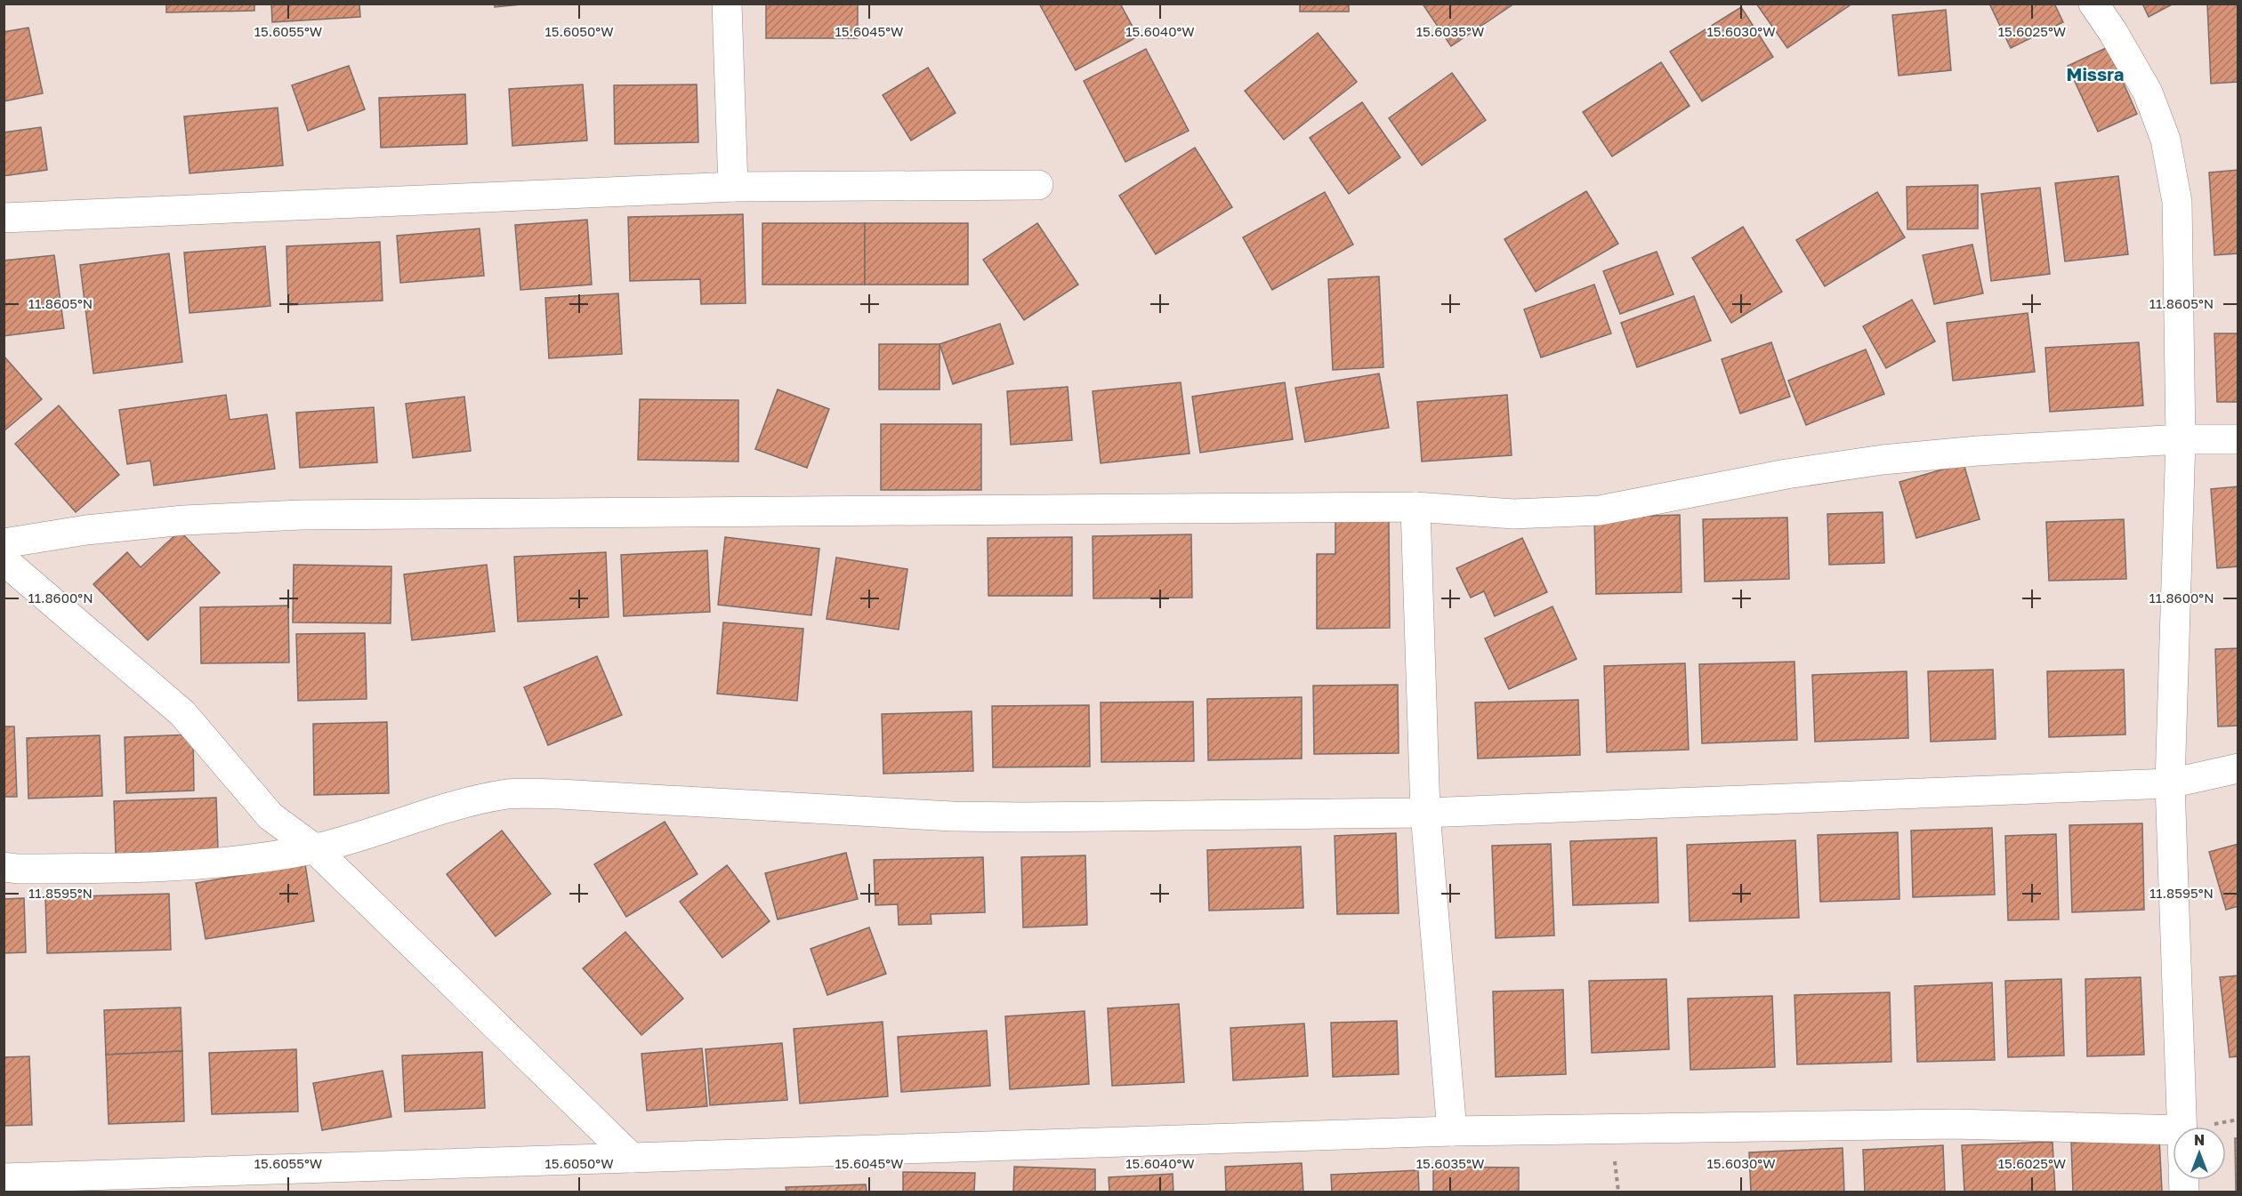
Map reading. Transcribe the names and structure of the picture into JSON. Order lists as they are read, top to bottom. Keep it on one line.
{"districts":["Missra"],"north":"top","coordinates":["15.6055°W","15.6050°W","15.6045°W","15.6040°W","15.6035°W","15.6030°W","15.6025°W","11.8605°N","11.8600°N","11.8595°N"]}
